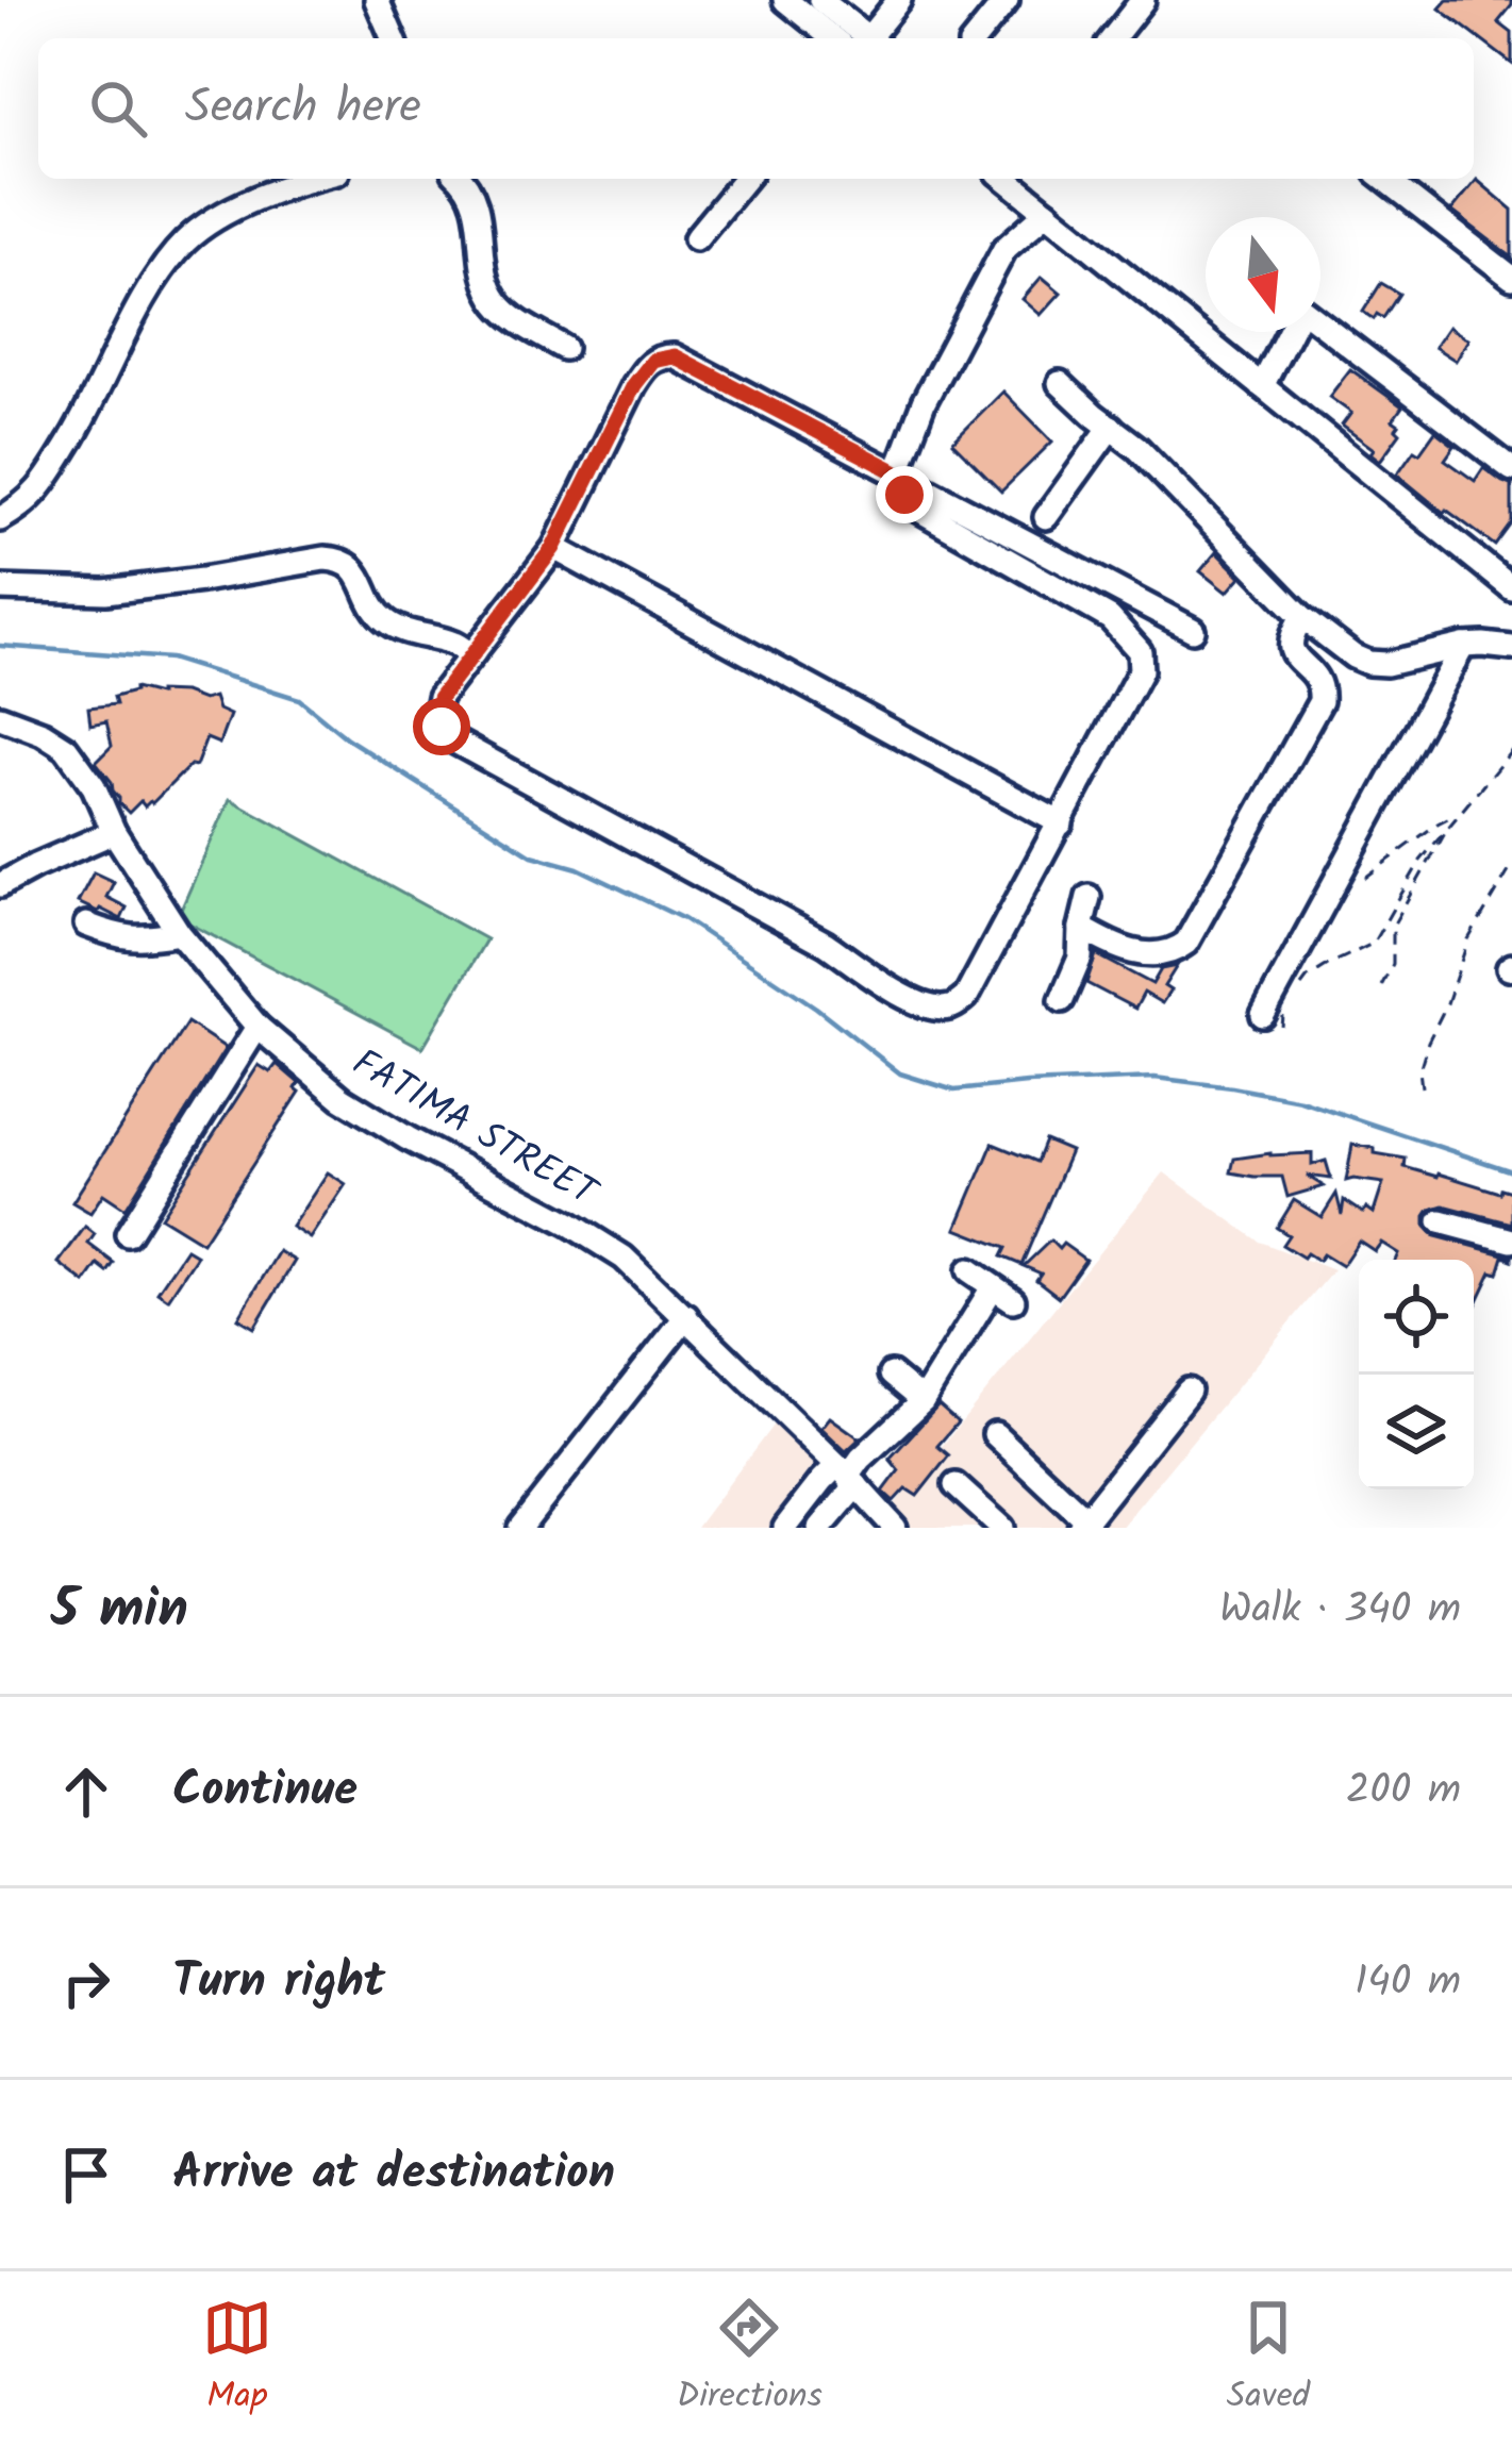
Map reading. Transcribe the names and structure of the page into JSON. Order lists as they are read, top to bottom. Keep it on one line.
{"streets":{"street":["FATIMA STREET"]},"north":"bottom","page":{"search":"Search here","heading":["5 min","Walk · 340 m"],"list":[["Continue","200 m"],["Turn right","140 m"],"Arrive at destination"],"nav":["Map","Directions","Saved"]}}
